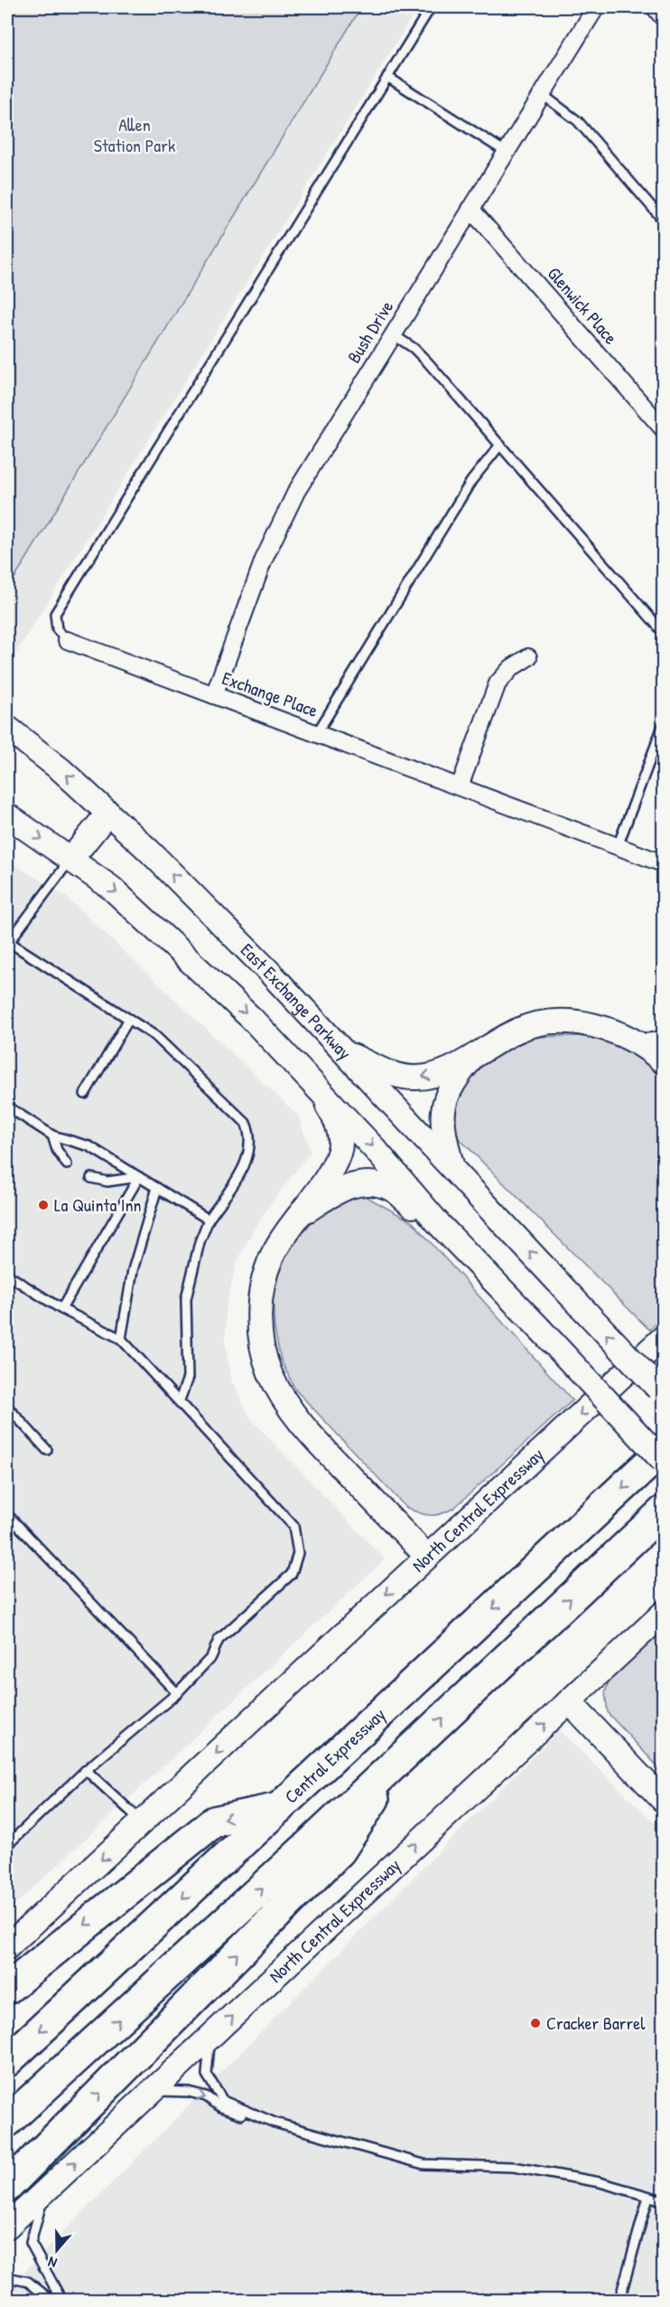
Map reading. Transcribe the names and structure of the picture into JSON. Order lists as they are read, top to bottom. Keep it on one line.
{"streets":{"highway":["Central Expressway"],"main road":["East Exchange Parkway","North Central Expressway"],"street":["Glenwick Place","Bush Drive","Exchange Place"]},"crossings":[["Glenwick Place","Bush Drive"],["Bush Drive","Exchange Place"]],"parks":["Allen Station Park"],"places":["La Quinta Inn","Cracker Barrel"],"north":"bottom"}
